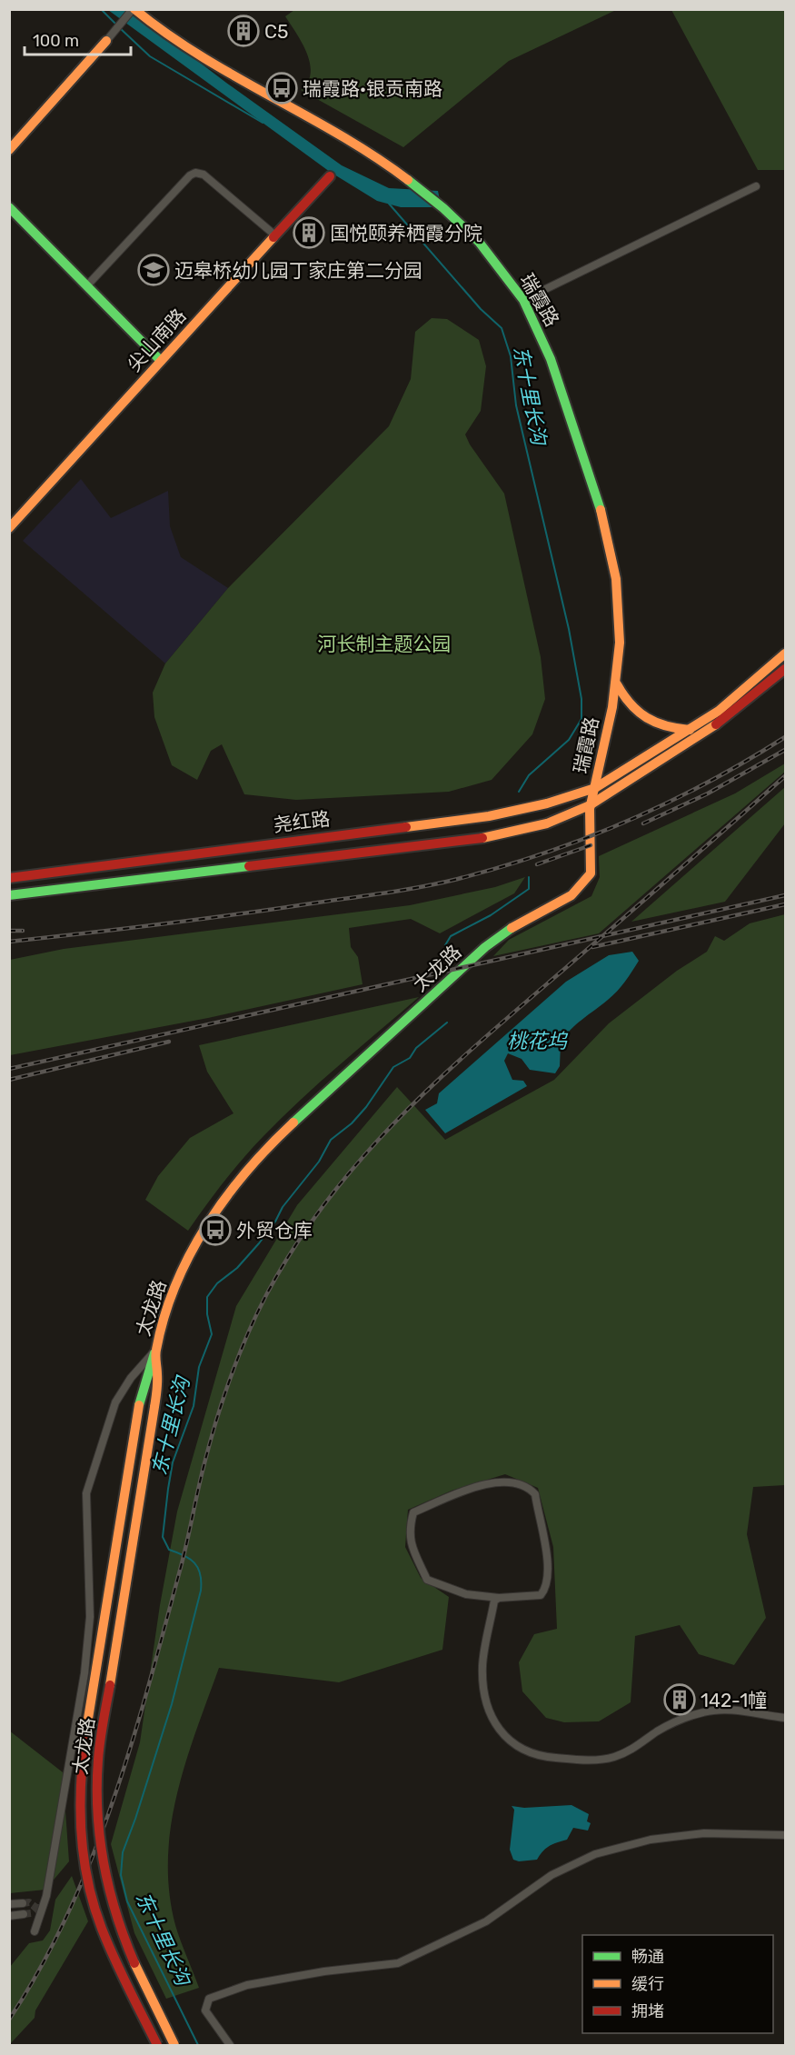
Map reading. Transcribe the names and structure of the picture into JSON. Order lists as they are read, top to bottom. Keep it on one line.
{"streets":{"street":["瑞霞路","尖山南路","尧红路","太龙路"]},"crossings":[["瑞霞路","尧红路"],["瑞霞路","太龙路"],["尧红路","太龙路"]],"water":["东十里长沟","桃花坞"],"parks":["河长制主题公园"],"places":{"building":["C5","国悦颐养栖霞分院","142-1幢"],"bus stop":["瑞霞路·银贡南路","外贸仓库"],"school or university":["迈皋桥幼儿园丁家庄第二分园"]},"legend":["畅通","缓行","拥堵"],"scale_bar":"100 m"}
